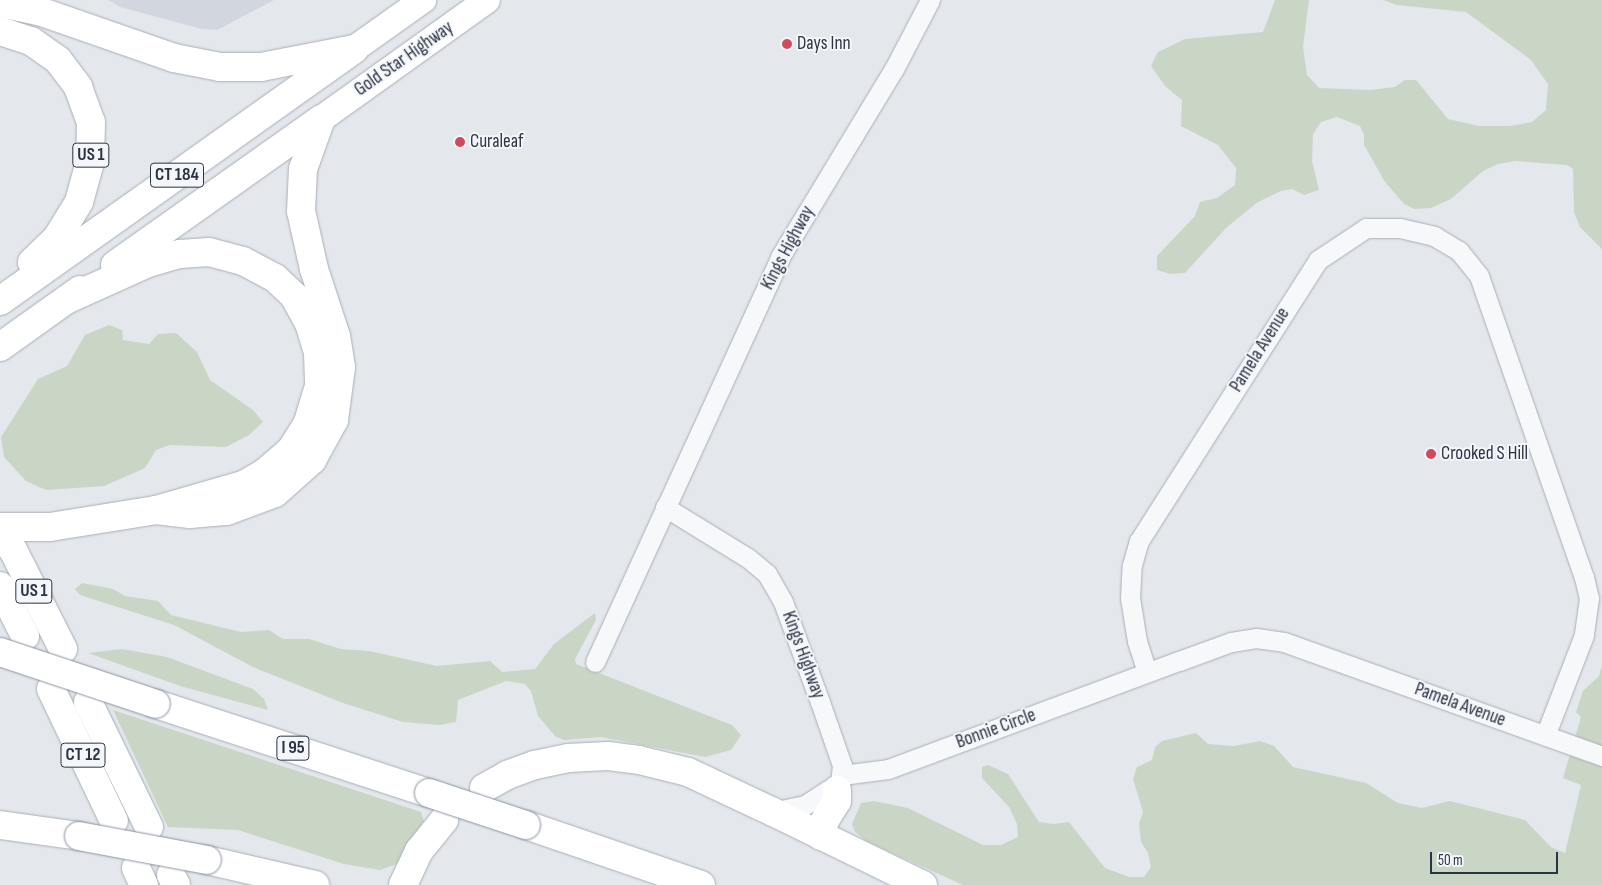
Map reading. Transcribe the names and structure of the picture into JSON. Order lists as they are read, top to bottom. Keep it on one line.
{"streets":{"highway":["US 1","CT 184","I 95","CT 12"],"main road":["Gold Star Highway"],"street":["Kings Highway","Pamela Avenue","Bonnie Circle"]},"crossings":[["Gold Star Highway","CT 184"],["Kings Highway","Bonnie Circle"],["Pamela Avenue","Bonnie Circle"]],"places":["Days Inn","Curaleaf","Crooked S Hill"],"scale_bar":"50 m"}
